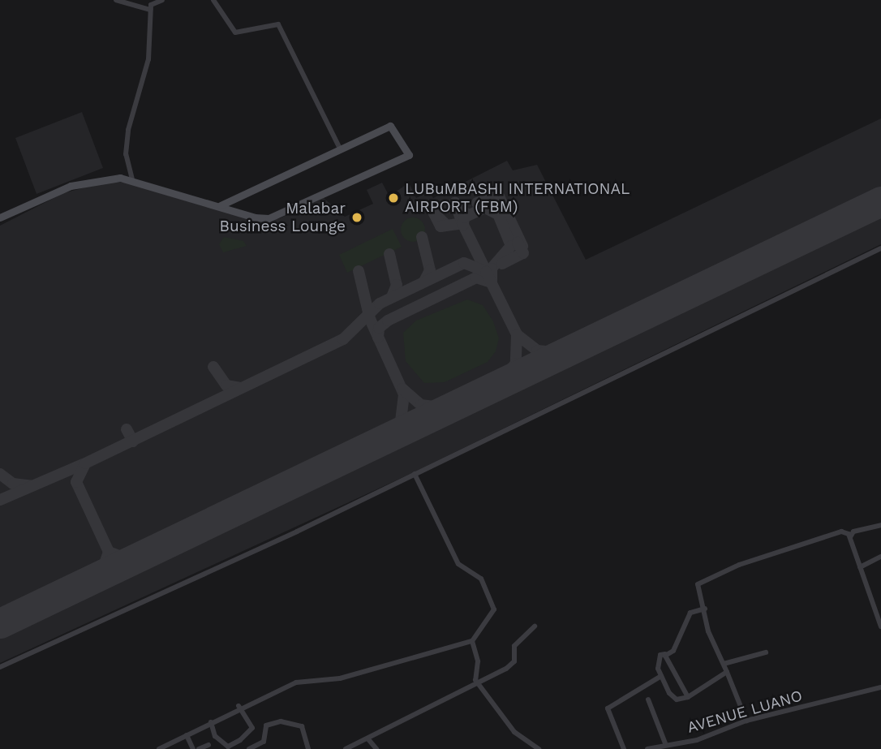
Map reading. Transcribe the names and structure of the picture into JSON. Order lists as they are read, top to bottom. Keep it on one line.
{"streets":{"street":["AVENUE LUANO"]},"places":["LUBuMBASHI INTERNATIONAL AIRPORT (FBM)","Malabar Business Lounge"]}
